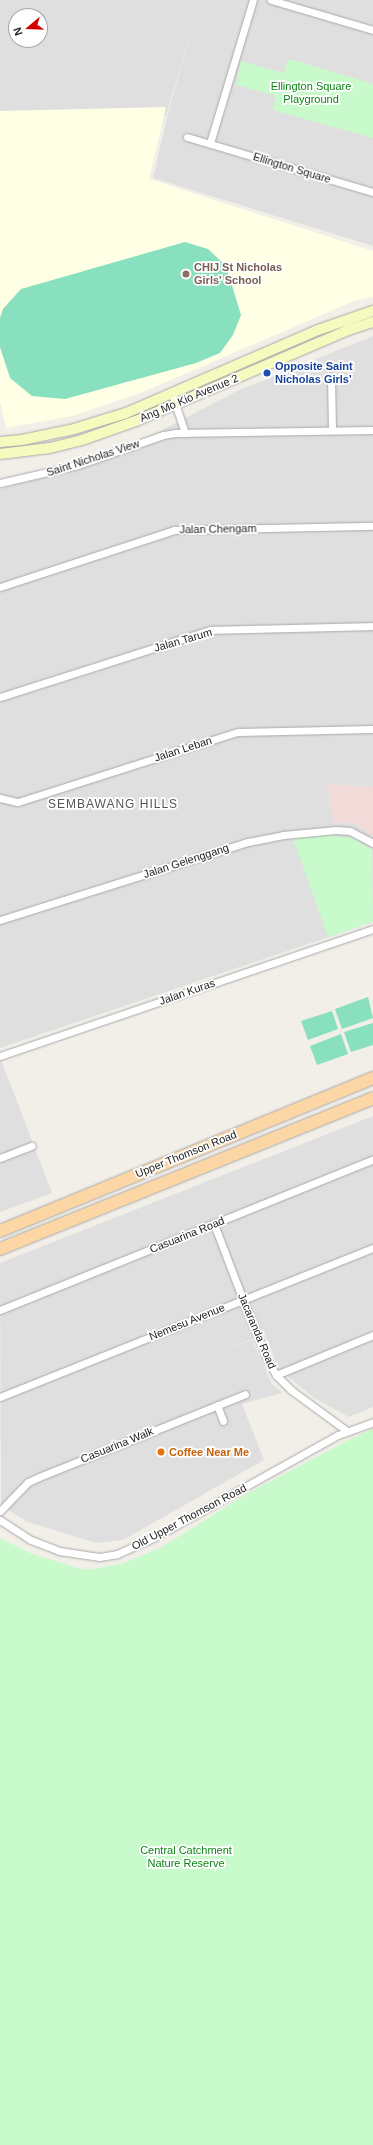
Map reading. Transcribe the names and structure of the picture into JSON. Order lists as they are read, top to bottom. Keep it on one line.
{"streets":{"main road":["Ang Mo Kio Avenue 2","Upper Thomson Road"],"street":["Ellington Square","Saint Nicholas View","Jalan Chengam","Jalan Tarum","Jalan Leban","Jalan Gelenggang","Jalan Kuras","Casuarina Road","Nemesu Avenue","Jacaranda Road","Casuarina Walk","Old Upper Thomson Road"]},"crossings":[["Casuarina Road","Jacaranda Road"],["Nemesu Avenue","Jacaranda Road"],["Jacaranda Road","Old Upper Thomson Road"]],"districts":["SEMBAWANG HILLS"],"parks":["Ellington Square Playground","Central Catchment Nature Reserve"],"places":["CHIJ St Nicholas Girls' School","Opposite Saint Nicholas Girls'","Coffee Near Me"],"north":"left"}
